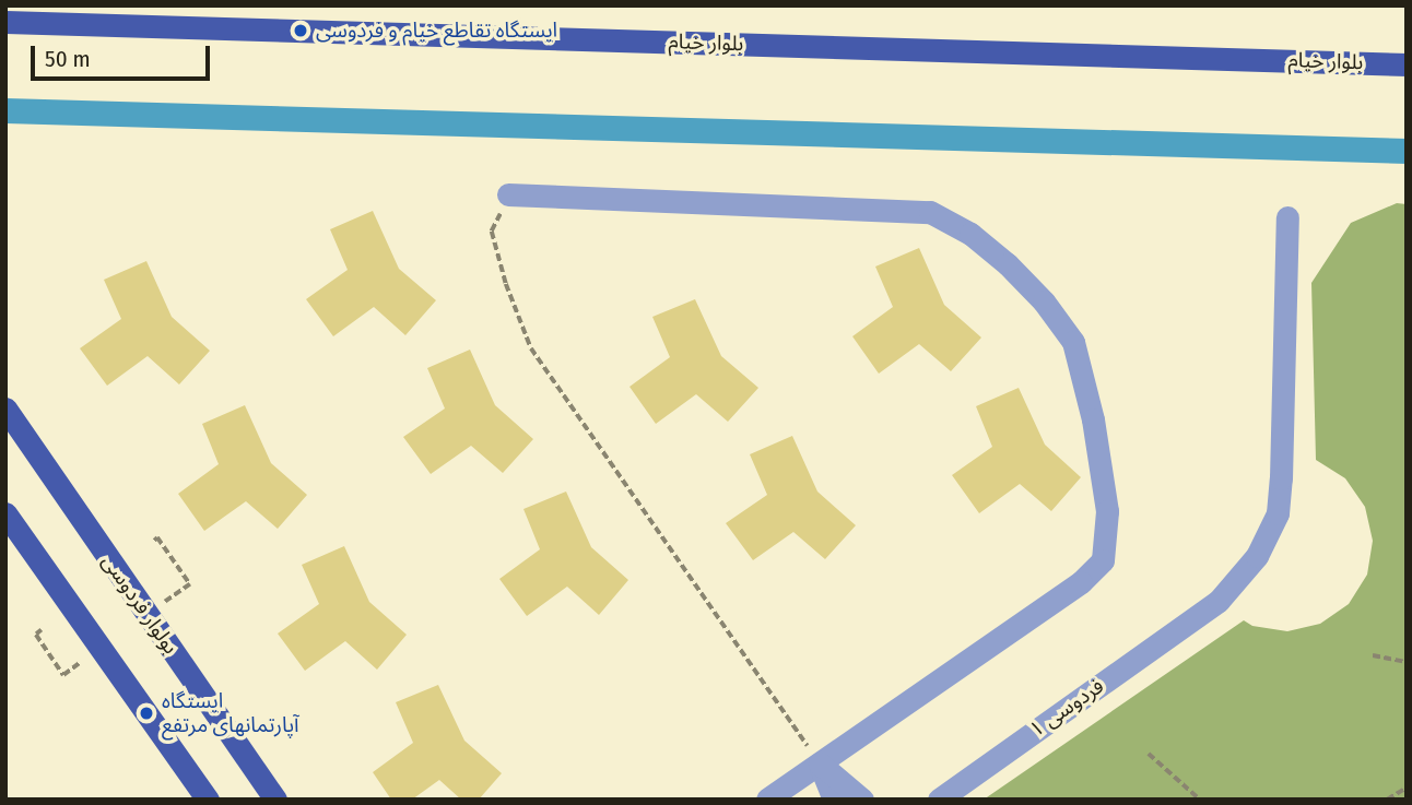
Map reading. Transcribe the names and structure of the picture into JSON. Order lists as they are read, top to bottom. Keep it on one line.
{"streets":{"main road":["بلوار خیام","بولوار فردوسی"],"street":["فردوسی ۱"]},"places":["ایستگاه تقاطع خیام و فردوسی","ایستگاه آپارتمانهای مرتفع"],"scale_bar":"50 m"}
